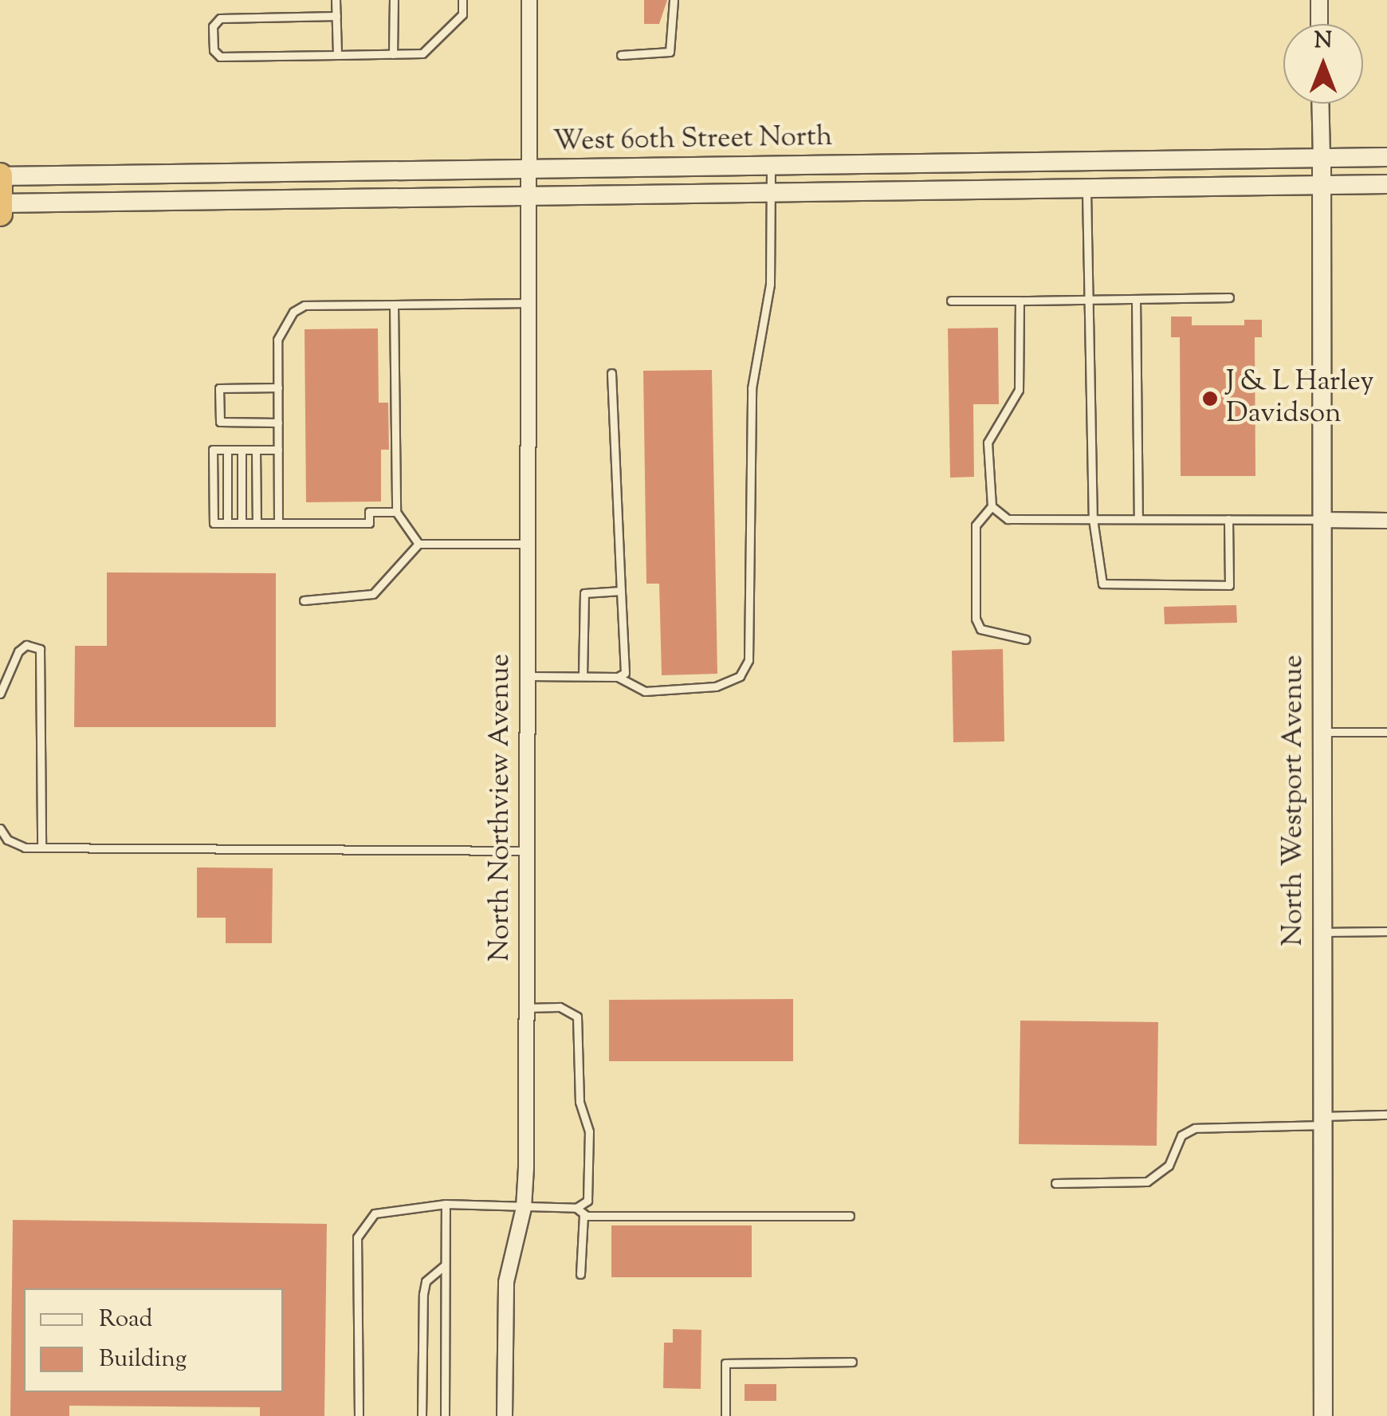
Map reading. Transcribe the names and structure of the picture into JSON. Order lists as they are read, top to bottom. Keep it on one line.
{"streets":{"main road":["West 60th Street North","North Westport Avenue"],"street":["North Northview Avenue"]},"crossings":[["West 60th Street North","North Westport Avenue"],["West 60th Street North","North Northview Avenue"]],"places":["J & L Harley Davidson"],"legend":["Road","Building"],"north":"top"}
